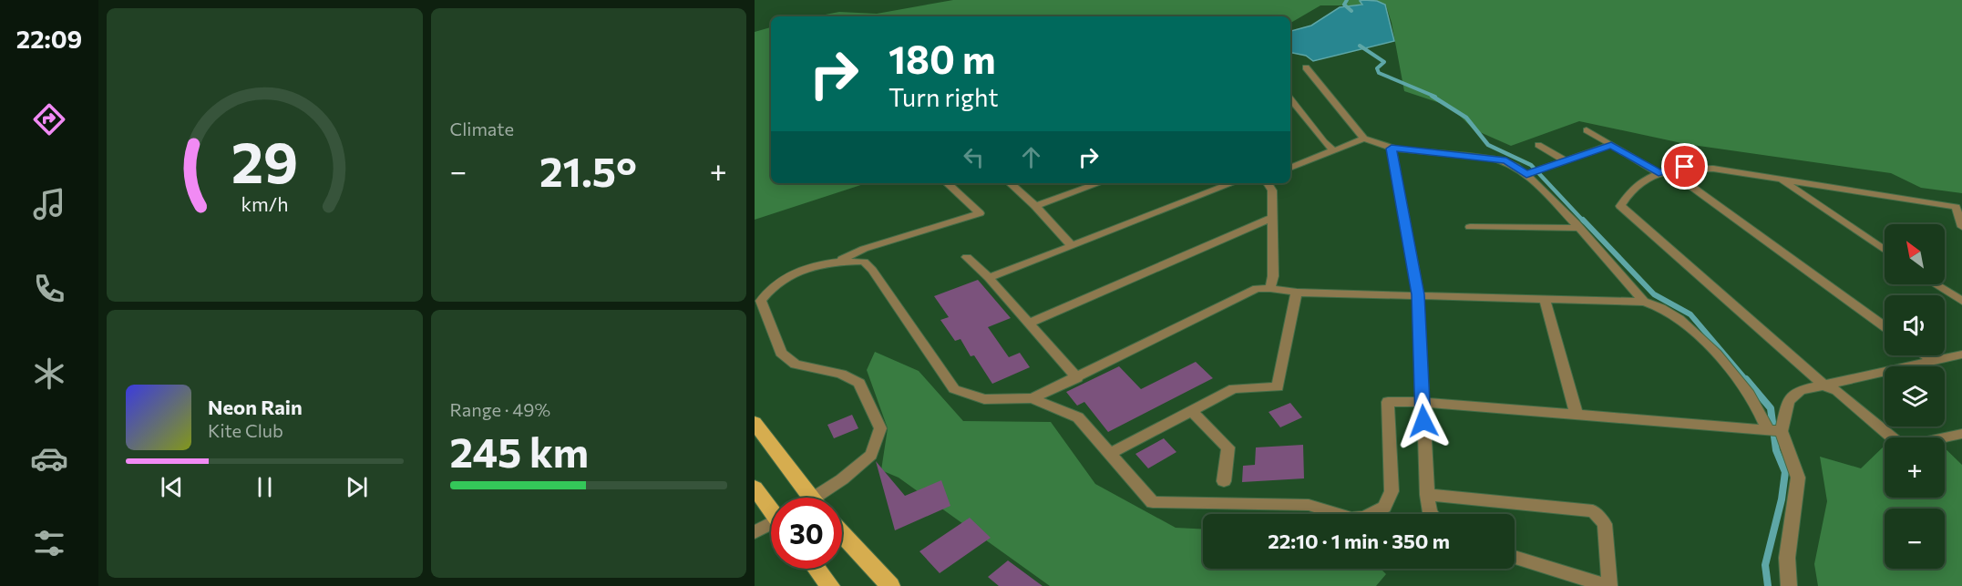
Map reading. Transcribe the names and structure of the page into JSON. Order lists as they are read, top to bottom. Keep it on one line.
{"north":"top left","page":{"tabs":"22:09","tile":["Climate",["Range · 49%","245 km"]],"turn":["180 m","Turn right"],"heat":["−","21.5°","+"],"map_buttons":["+","−"],"song":["Neon Rain","Kite Club"],"limit":"30","trip":"22:10 · 1 min · 350 m","gauge":["29","km/h"]}}
